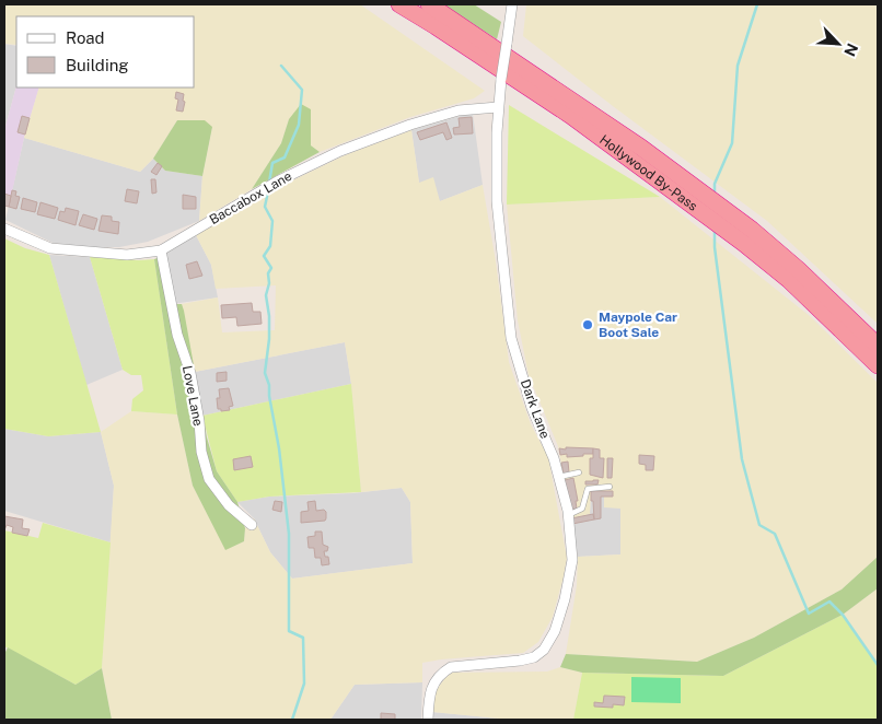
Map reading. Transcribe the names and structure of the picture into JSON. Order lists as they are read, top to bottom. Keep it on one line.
{"streets":{"highway":["Hollywood By-Pass"],"street":["Baccabox Lane","Love Lane","Dark Lane"]},"crossings":[["Baccabox Lane","Love Lane"],["Baccabox Lane","Dark Lane"]],"places":["Maypole Car Boot Sale"],"legend":["Road","Building"],"north":"bottom right"}
